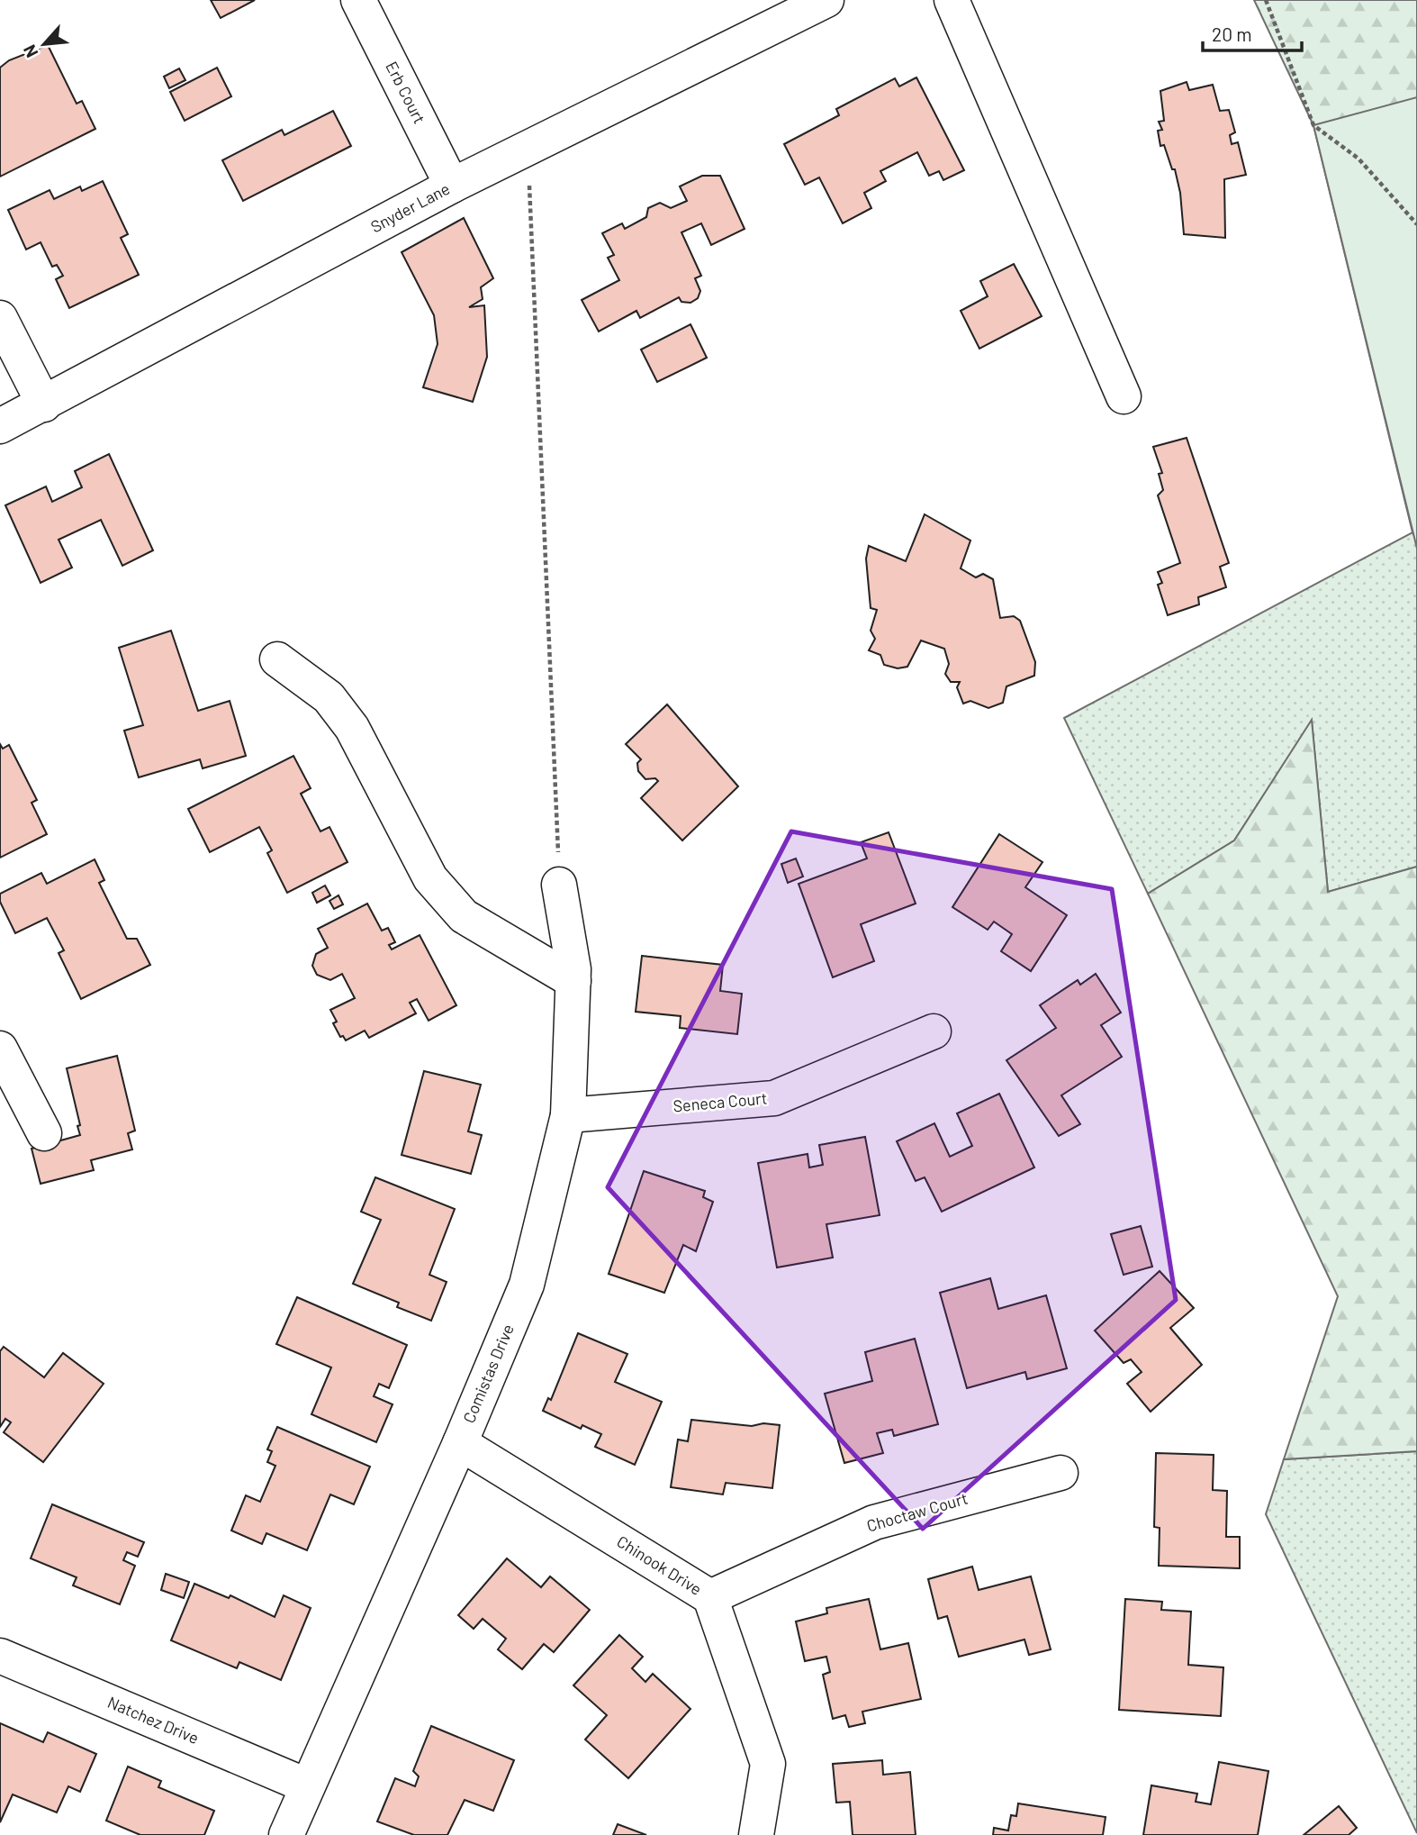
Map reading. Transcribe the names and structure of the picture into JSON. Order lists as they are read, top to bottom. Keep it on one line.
{"streets":{"street":["Erb Court","Snyder Lane","Seneca Court","Comistas Drive","Choctaw Court","Chinook Drive","Natchez Drive"]},"crossings":[["Erb Court","Snyder Lane"],["Seneca Court","Comistas Drive"],["Comistas Drive","Chinook Drive"],["Comistas Drive","Natchez Drive"],["Choctaw Court","Chinook Drive"]],"scale_bar":"20 m","north":"bottom left"}
